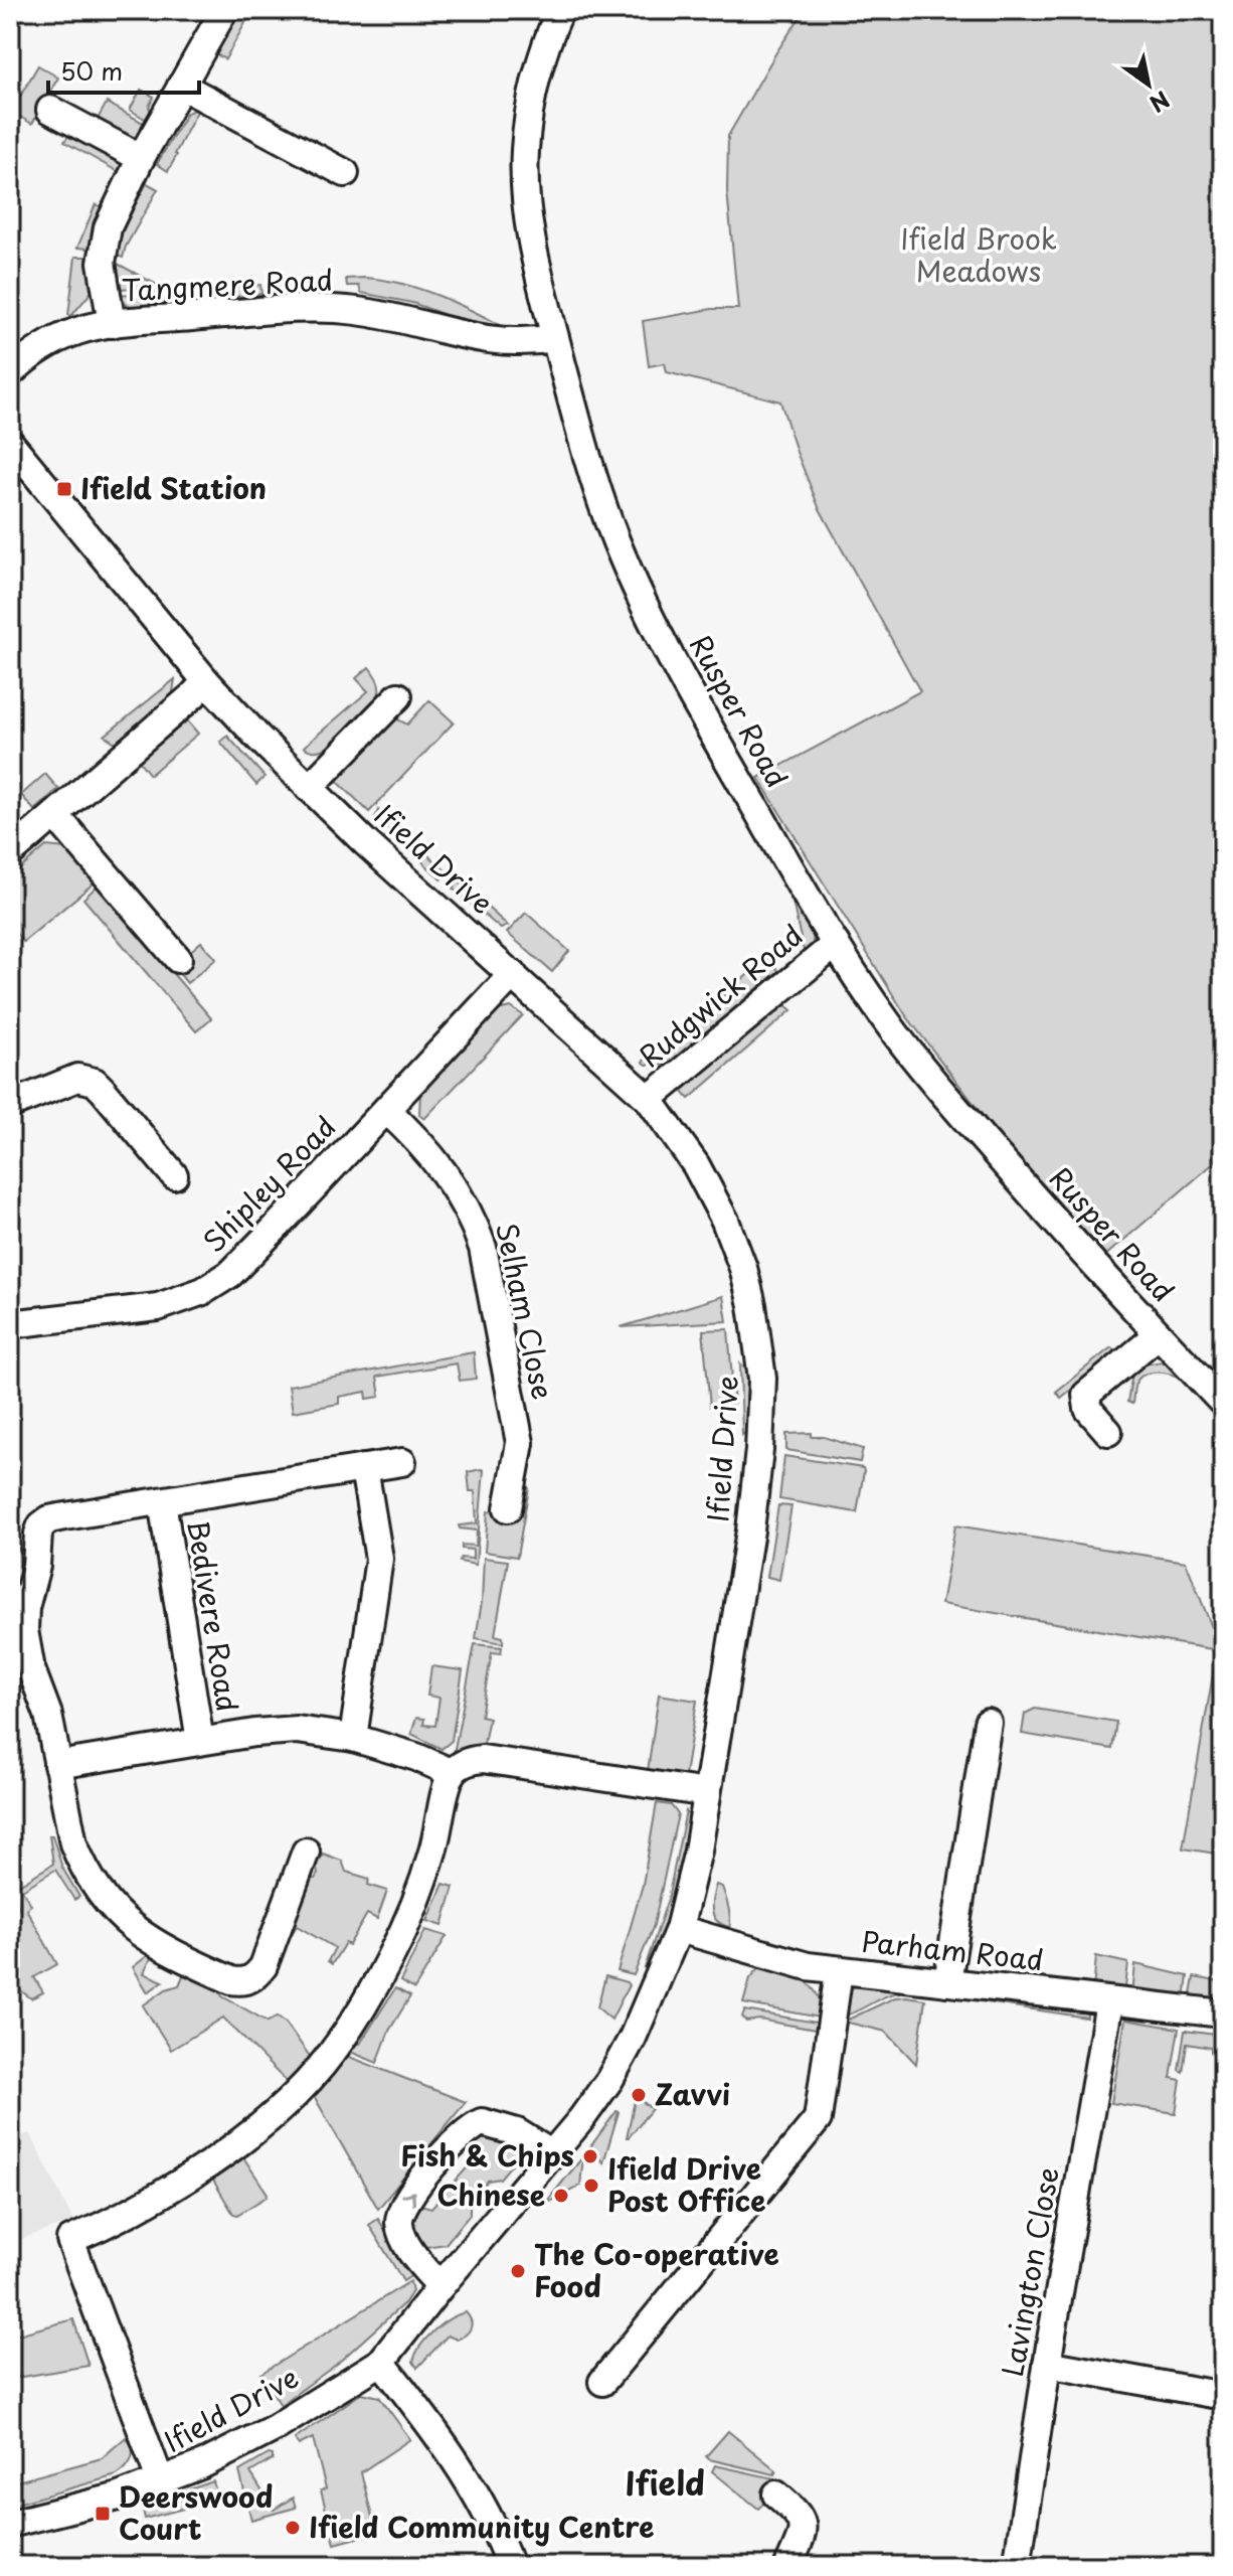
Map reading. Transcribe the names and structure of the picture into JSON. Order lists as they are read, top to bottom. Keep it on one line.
{"streets":{"street":["Tangmere Road","Rusper Road","Ifield Drive","Rudgwick Road","Shipley Road","Selham Close","Bedivere Road","Parham Road","Lavington Close"]},"crossings":[["Tangmere Road","Rusper Road"],["Rusper Road","Rudgwick Road"],["Ifield Drive","Rudgwick Road"],["Ifield Drive","Shipley Road"],["Ifield Drive","Parham Road"],["Shipley Road","Selham Close"],["Parham Road","Lavington Close"]],"districts":["Ifield"],"parks":["Ifield Brook Meadows"],"places":{"transit":["Ifield Station","Deerswood Court"],"other":["Zavvi","Fish & Chips","Ifield Drive Post Office","Chinese","The Co-operative Food","Ifield Community Centre"]},"scale_bar":"50 m","north":"bottom right"}
